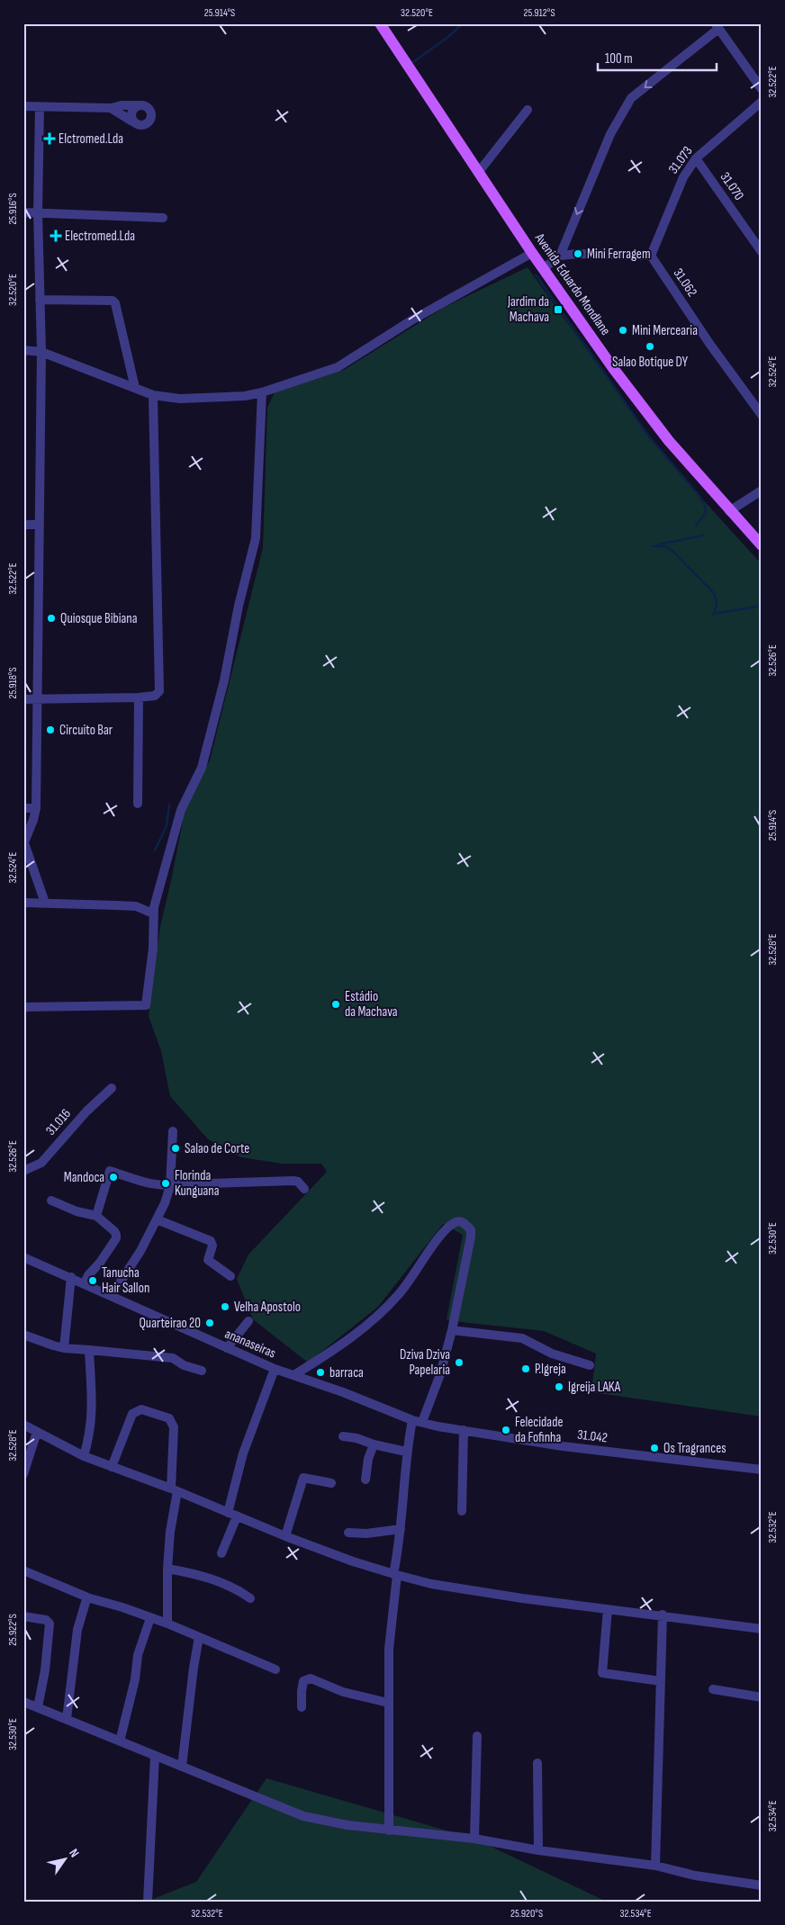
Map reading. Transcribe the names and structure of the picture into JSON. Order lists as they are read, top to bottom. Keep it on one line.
{"streets":{"main road":["Avenida Eduardo Mondlane"],"street":["31.073","31.070","31.062","31.016","ananaseiras","31.042"]},"crossings":[["31.073","31.070"],["31.073","31.062"],["ananaseiras","31.042"]],"places":{"health":["Elctromed.Lda","Electromed.Lda"],"other":["Mini Ferragem","Mini Mercearia","Salao Botique DY","Quiosque Bibiana","Circuito Bar","Estádio da Machava","Salao de Corte","Mandoca","Florinda Kunguana","Tanucha Hair Sallon","Velha Apostolo","Quarteirao 20","Dziva Dziva Papelaria","P.Igreja","barraca","Igreija LAKA","Felecidade da Fofinha","Os Tragrances"],"transit":["Jardim da Machava"]},"scale_bar":"100 m","north":"top right","coordinates":["25.914°S","32.520°E","25.912°S","32.522°E","25.916°S","32.524°E","32.526°E","25.918°S","32.528°E","32.530°E","32.532°E","25.922°S","32.534°E","25.920°S"]}
